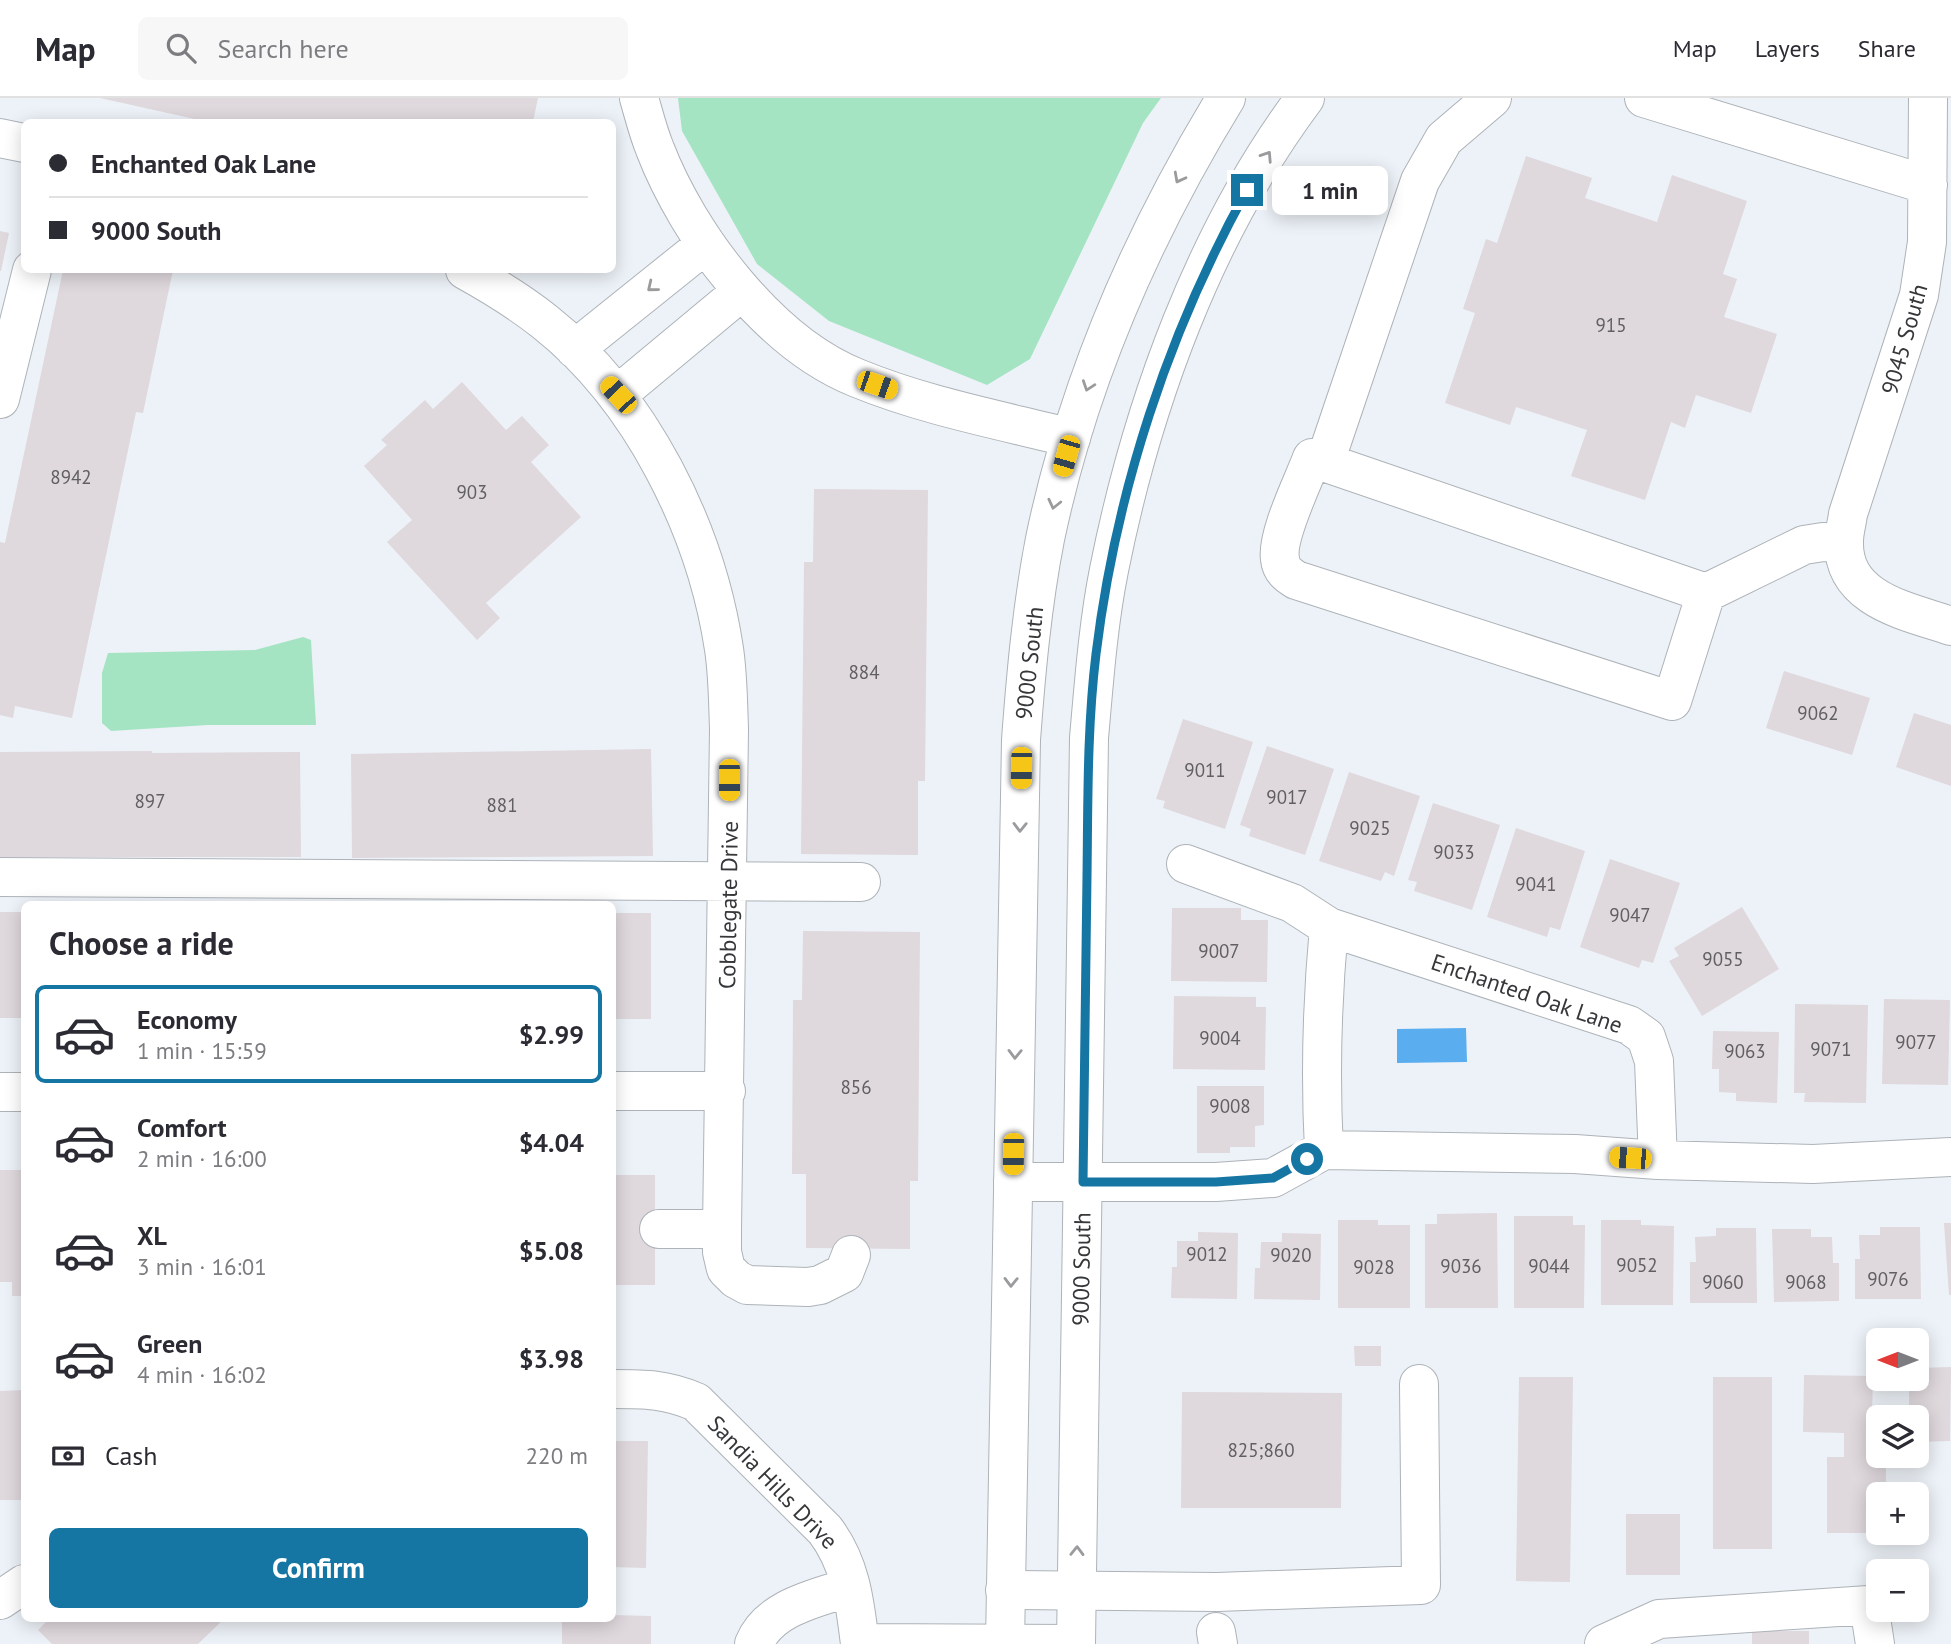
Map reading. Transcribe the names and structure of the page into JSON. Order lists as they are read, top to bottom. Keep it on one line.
{"streets":{"street":["9045 South","9000 South","Cobblegate Drive","Enchanted Oak Lane","Sandia Hills Drive"]},"crossings":[["9000 South","Sandia Hills Drive"]],"house_numbers":["915","8942","903","884","9062","9011","9017","897","881","9025","9033","9041","9047","9007","9055","9004","9077","9071","9063","856","9008","9012","9020","9052","9036","9044","9028","9076","9060","9068","825;860"],"north":"left","page":{"header":"Map","search":"Search here","nav":["Map","Layers","Share"],"banner":["Enchanted Oak Lane","9000 South"],"bubble":"1 min","heading":"Choose a ride","list":[{"name":"Economy","note":"1 min · 15:59","value":"$2.99"},{"name":"Comfort","note":"2 min · 16:00","value":"$4.04"},{"name":"XL","note":"3 min · 16:01","value":"$5.08"},{"name":"Green","note":"4 min · 16:02","value":"$3.98"}],"map_buttons":["+","−"],"pay":["Cash","220 m"],"buttons":"Confirm"}}
